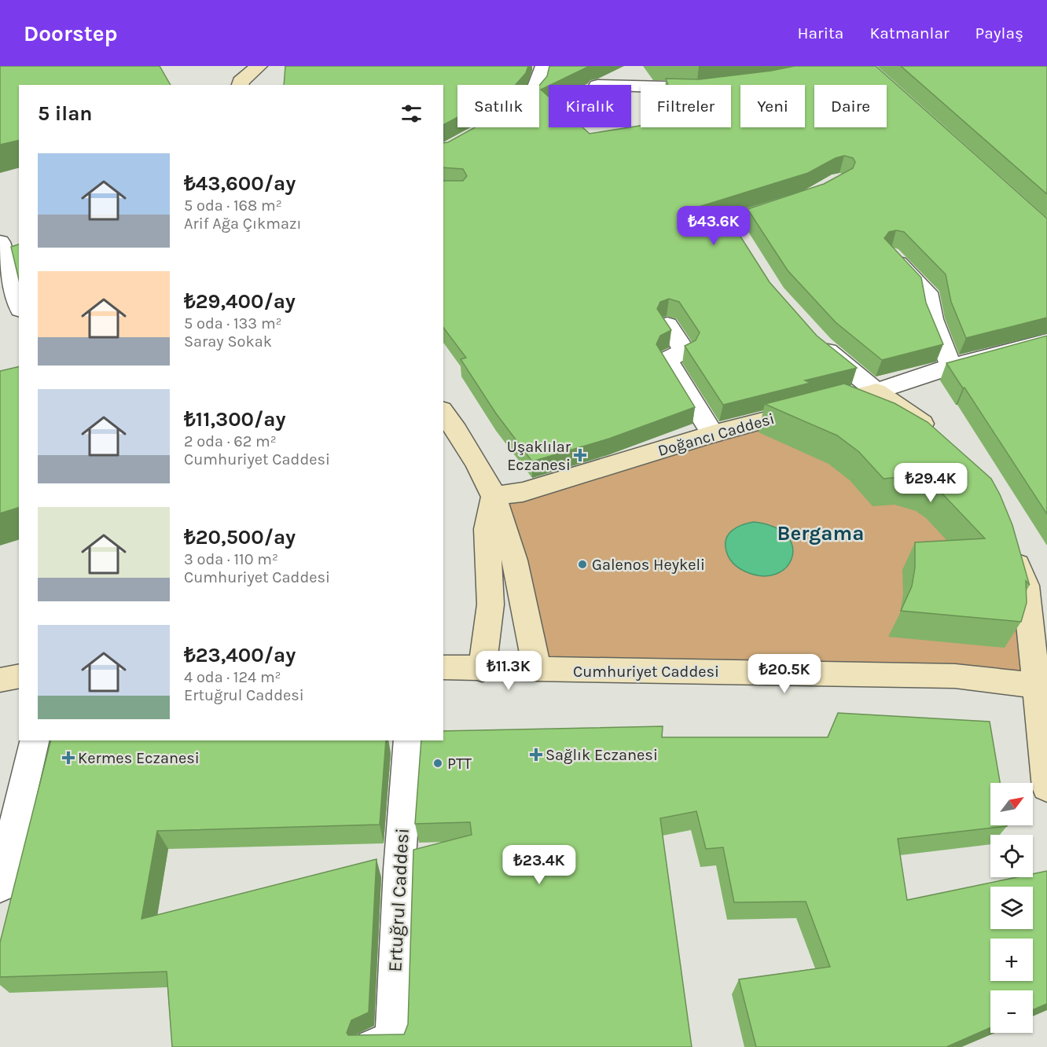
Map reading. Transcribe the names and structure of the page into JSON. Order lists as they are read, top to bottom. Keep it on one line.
{"streets":{"main road":["Doğancı Caddesi","Cumhuriyet Caddesi"],"street":["Ertuğrul Caddesi"]},"districts":["Bergama"],"places":{"health":["Uşaklılar Eczanesi","Sağlık Eczanesi","Kermes Eczanesi"],"other":["Galenos Heykeli","PTT"]},"north":"top right","page":{"header":"Doorstep","nav":["Harita","Katmanlar","Paylaş"],"chip":["Satılık","Kiralık","Filtreler","Yeni","Daire"],"heading":"5 ilan","list":[{"name":"₺43,600/ay","note":"5 oda · 168 m² · Arif Ağa Çıkmazı"},{"name":"₺29,400/ay","note":"5 oda · 133 m² · Saray Sokak"},{"name":"₺11,300/ay","note":"2 oda · 62 m² · Cumhuriyet Caddesi"},{"name":"₺20,500/ay","note":"3 oda · 110 m² · Cumhuriyet Caddesi"},{"name":"₺23,400/ay","note":"4 oda · 124 m² · Ertuğrul Caddesi"}],"price":["₺43.6K","₺29.4K","₺11.3K","₺20.5K","₺23.4K"],"map_buttons":["+","−"]}}
